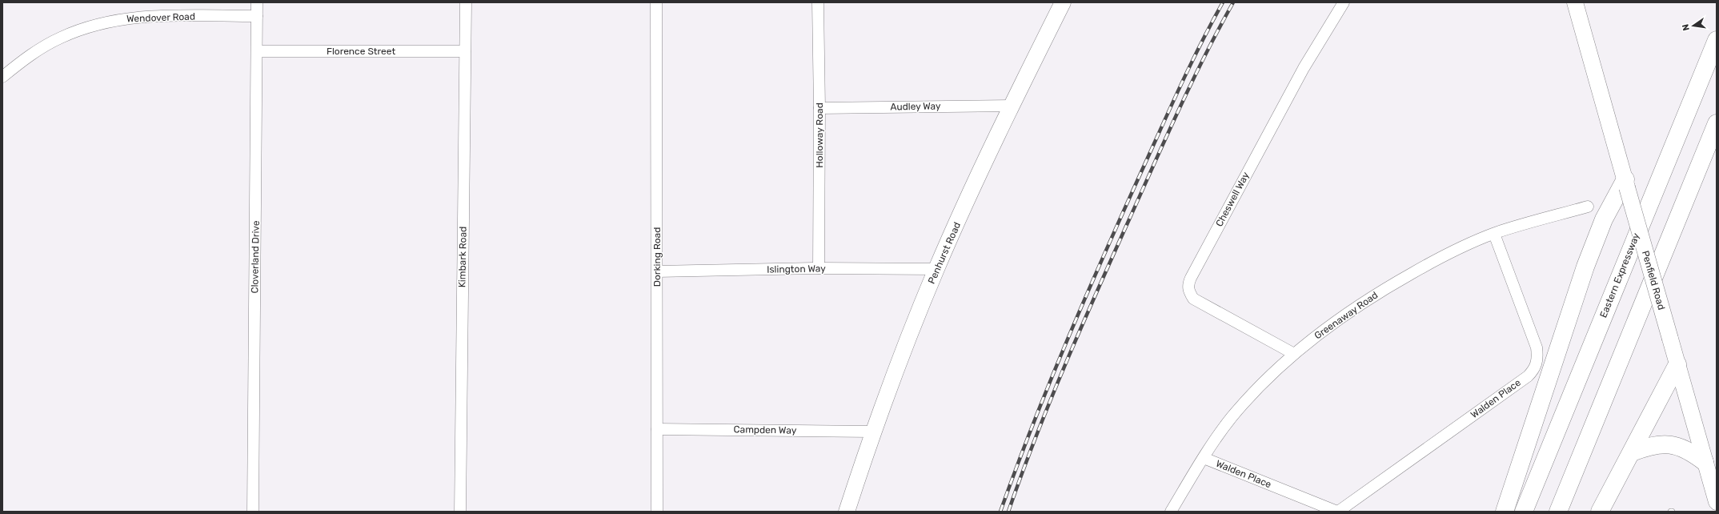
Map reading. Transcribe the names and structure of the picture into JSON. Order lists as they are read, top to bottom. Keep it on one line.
{"streets":{"highway":["Eastern Expressway"],"street":["Wendover Road","Florence Street","Audley Way","Holloway Road","Cheswell Way","Penhurst Road","Cloverland Drive","Kimbark Road","Dorking Road","Islington Way","Penfield Road","Greenaway Road","Walden Place","Campden Way"]},"crossings":[["Wendover Road","Cloverland Drive"],["Florence Street","Cloverland Drive"],["Florence Street","Kimbark Road"],["Audley Way","Holloway Road"],["Audley Way","Penhurst Road"],["Holloway Road","Islington Way"],["Cheswell Way","Greenaway Road"],["Penhurst Road","Islington Way"],["Penhurst Road","Campden Way"],["Dorking Road","Islington Way"],["Dorking Road","Campden Way"],["Greenaway Road","Walden Place"]],"north":"left"}
